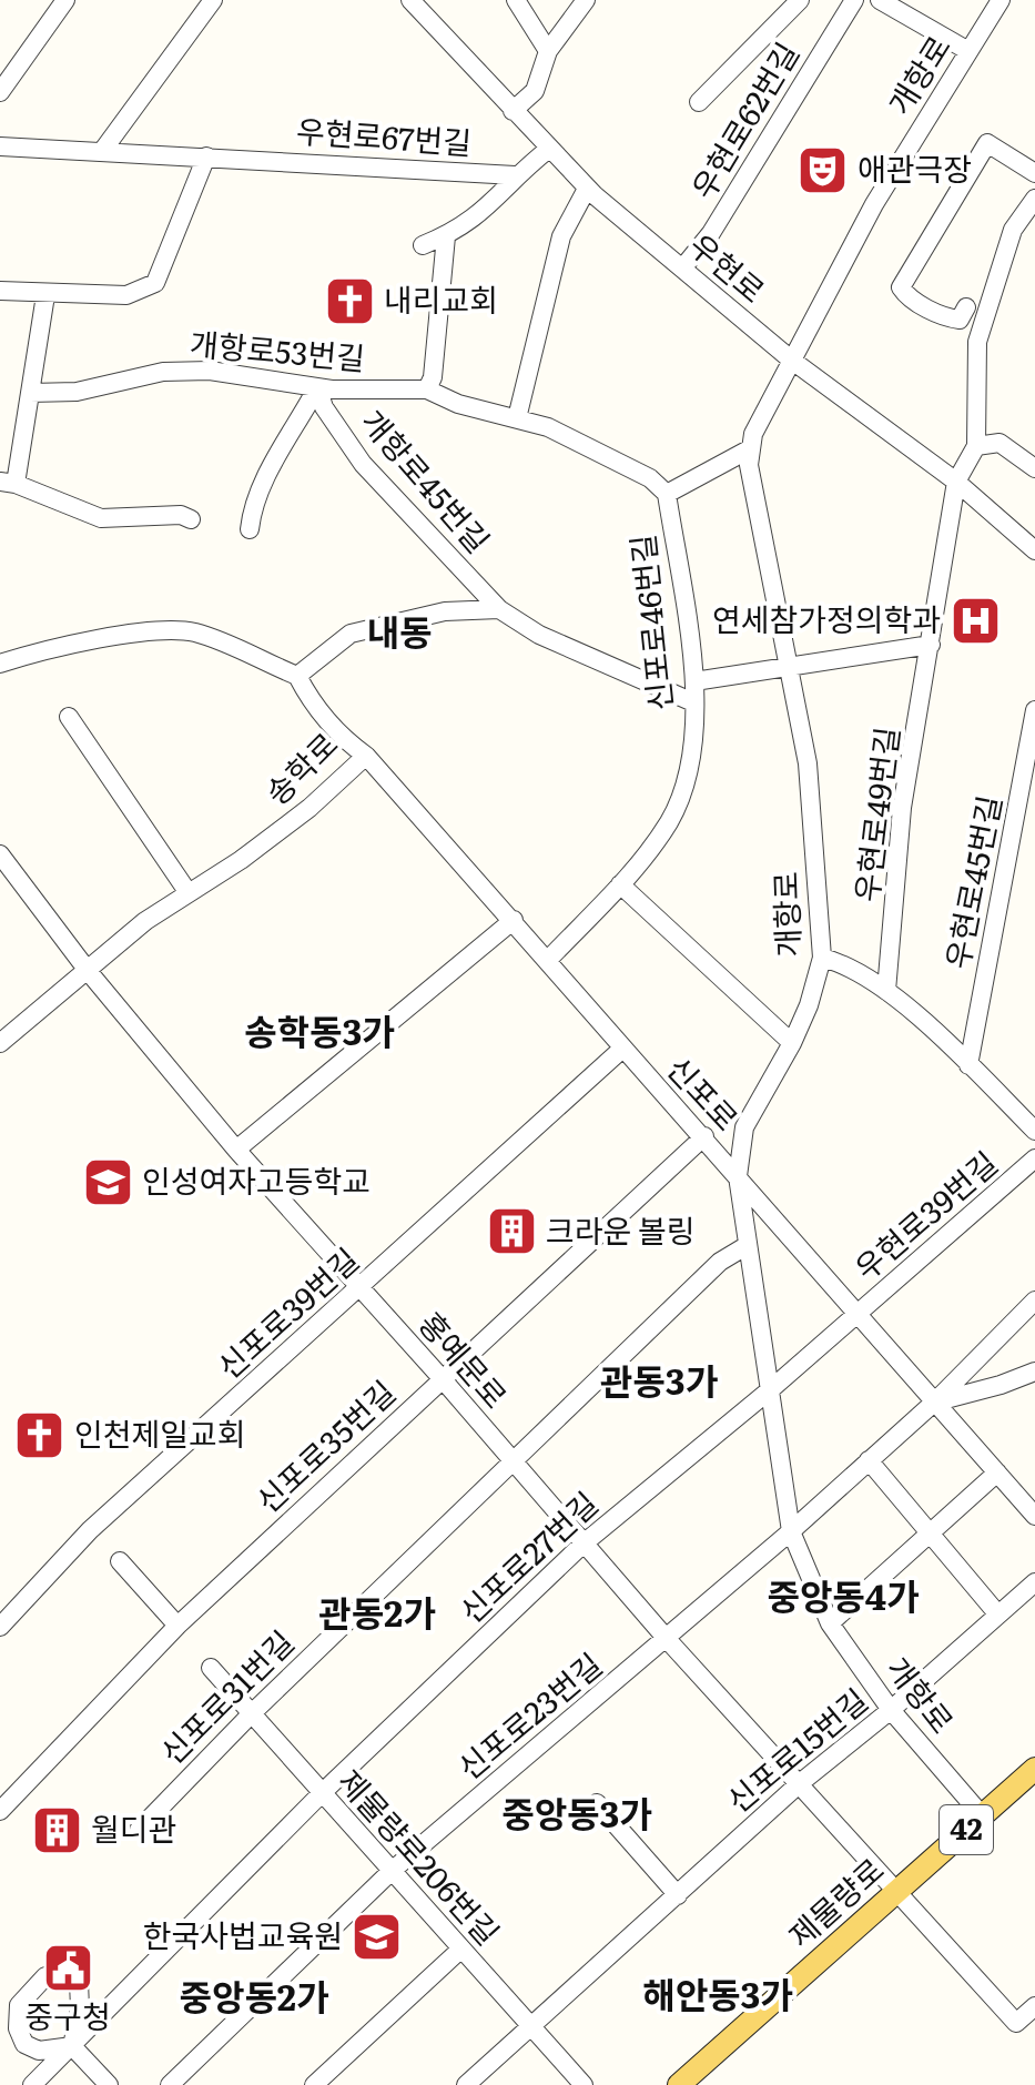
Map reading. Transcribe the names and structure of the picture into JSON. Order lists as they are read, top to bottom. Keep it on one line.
{"streets":{"main road":["42","제물량로"],"street":["개항로","우현로62번길","우현로67번길","우현로","개항로53번길","개항로45번길","신포로46번길","송학로","우현로49번길","우현로45번길","신포로","우현로39번길","신포로39번길","홍예문로","신포로35번길","신포로27번길","신포로31번길","신포로23번길","신포로15번길","제물량로206번길"]},"crossings":[["개항로","우현로"],["개항로","신포로"],["개항로","신포로27번길"],["개항로","신포로31번길"],["개항로","신포로23번길"],["개항로","신포로15번길"],["개항로","제물량로"],["우현로62번길","우현로"],["우현로","우현로49번길"],["개항로53번길","개항로45번길"],["개항로53번길","신포로46번길"],["개항로45번길","신포로46번길"],["신포로46번길","신포로"],["송학로","신포로"],["송학로","홍예문로"],["신포로","우현로39번길"],["신포로","신포로39번길"],["신포로","신포로35번길"],["신포로","신포로27번길"],["신포로","신포로23번길"],["우현로39번길","신포로27번길"],["신포로39번길","홍예문로"],["홍예문로","신포로35번길"],["홍예문로","신포로27번길"],["홍예문로","신포로31번길"],["홍예문로","신포로23번길"],["홍예문로","신포로15번길"],["홍예문로","제물량로"],["신포로27번길","제물량로206번길"],["신포로31번길","제물량로206번길"],["신포로23번길","제물량로206번길"],["신포로15번길","제물량로206번길"]],"districts":["내동","송학동3가","관동3가","중앙동4가","관동2가","중앙동3가","해안동3가","중앙동2가"],"places":{"theatre":["애관극장"],"church":["내리교회","인천제일교회"],"hospital":["연세참가정의학과"],"school or university":["인성여자고등학교","한국사법교육원"],"building":["크라운 볼링","월디관"],"public building":["중구청"]}}
